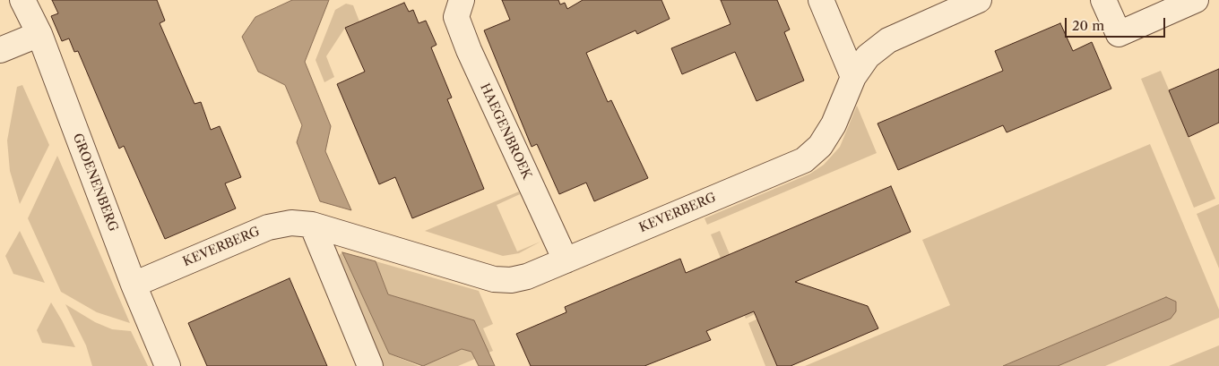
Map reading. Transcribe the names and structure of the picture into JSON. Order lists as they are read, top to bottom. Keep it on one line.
{"streets":{"street":["HAEGENBROEK","GROENENBERG","KEVERBERG"]},"crossings":[["HAEGENBROEK","KEVERBERG"],["GROENENBERG","KEVERBERG"]],"scale_bar":"20 m"}
